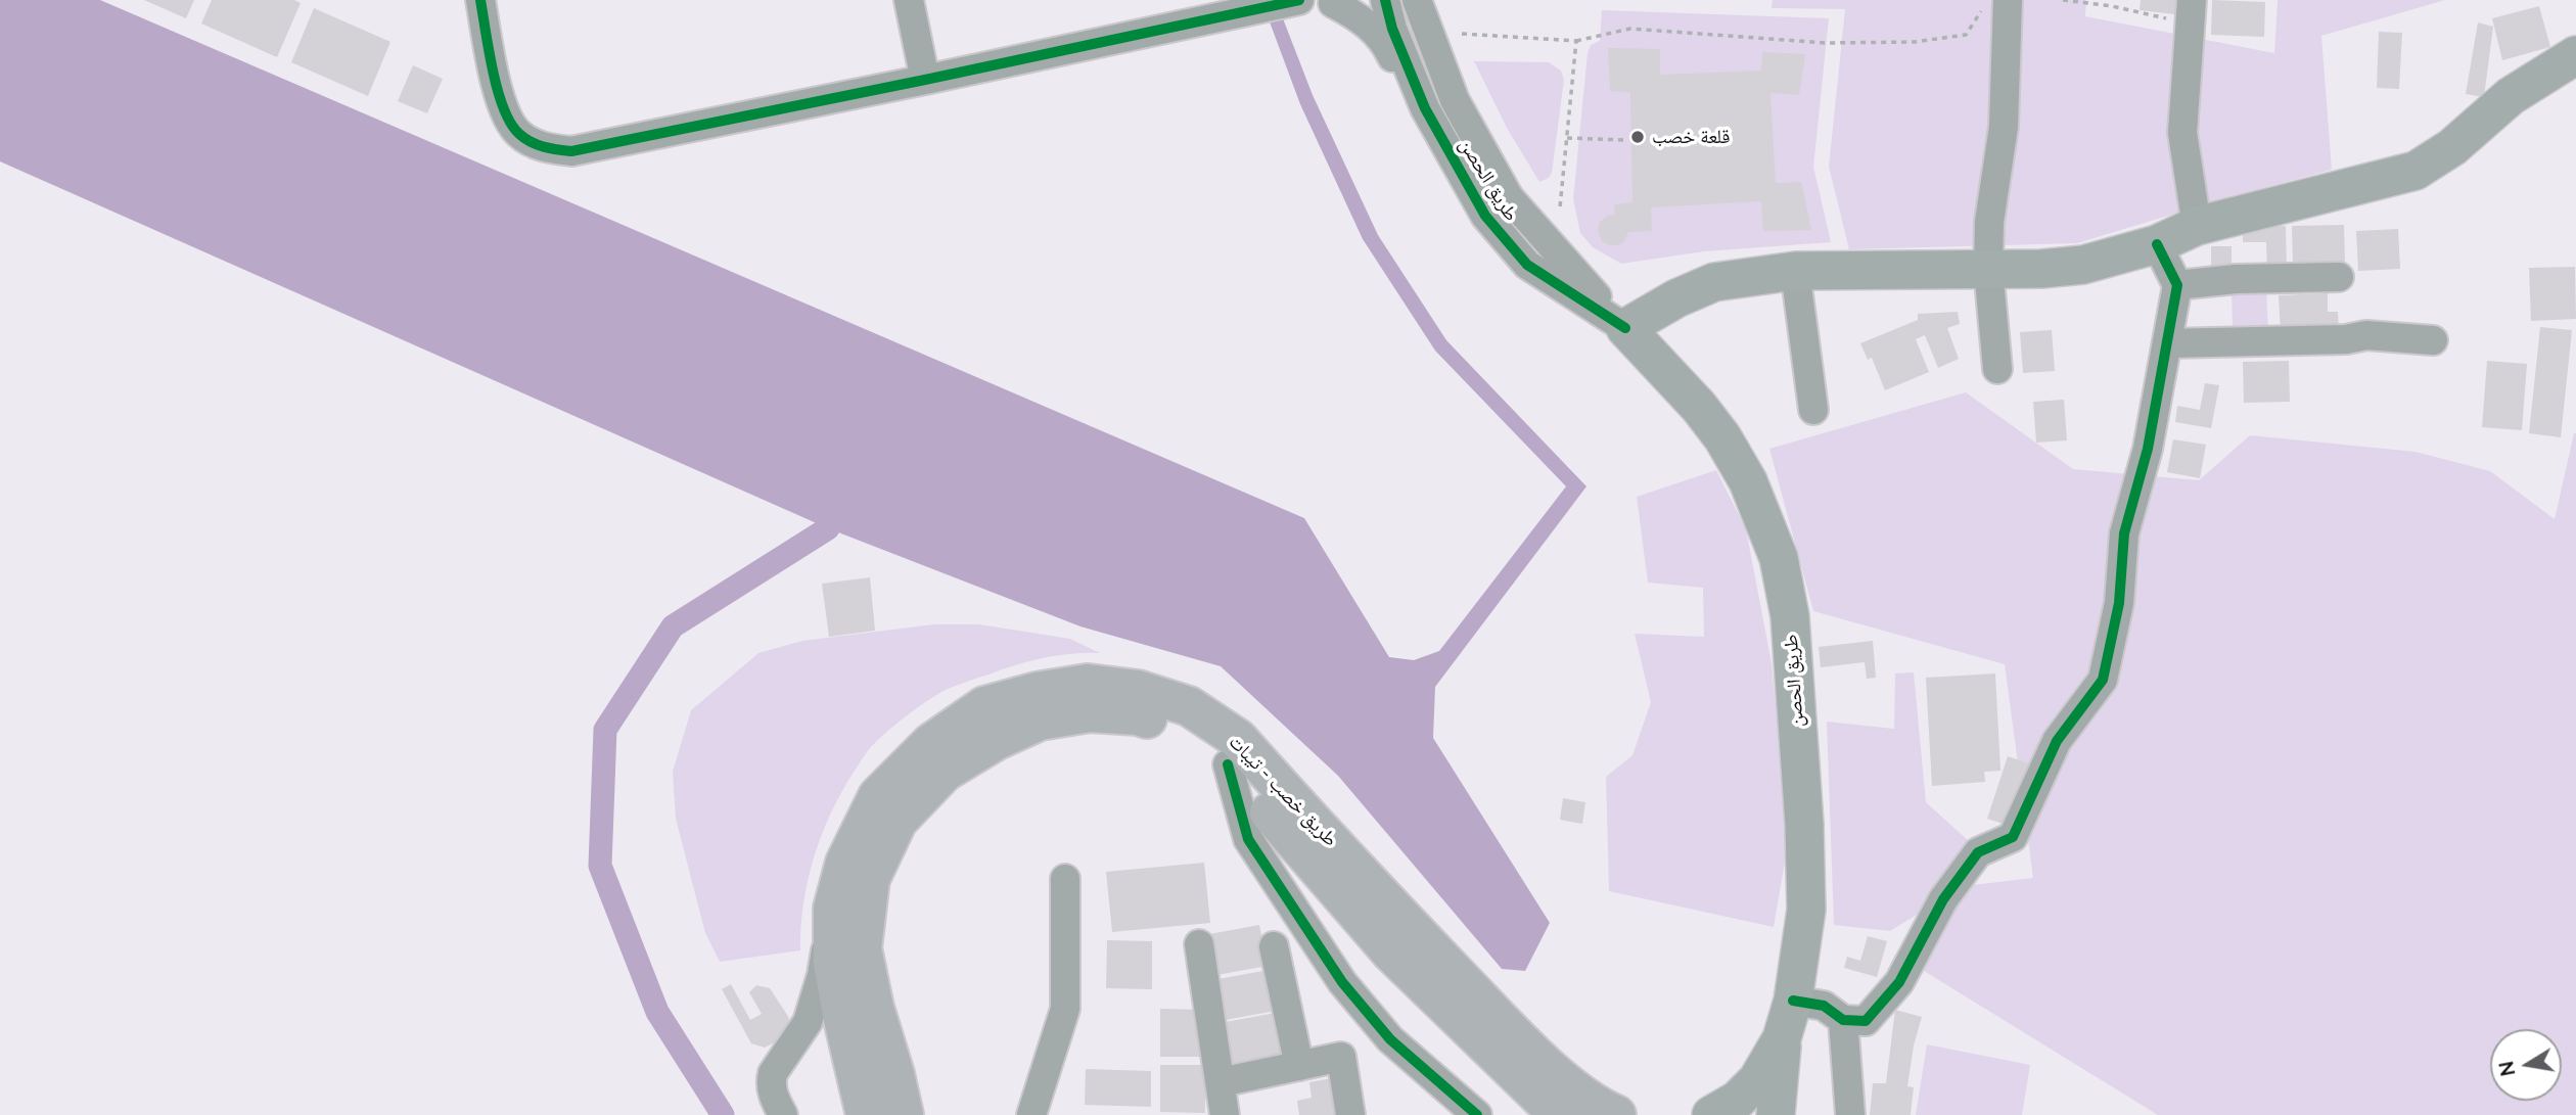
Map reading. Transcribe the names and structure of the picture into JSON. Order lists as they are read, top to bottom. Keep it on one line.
{"streets":{"highway":["طريق خصب - تيبات"],"main road":["طريق الحصن"]},"places":["قلعة خصب"],"north":"left"}
